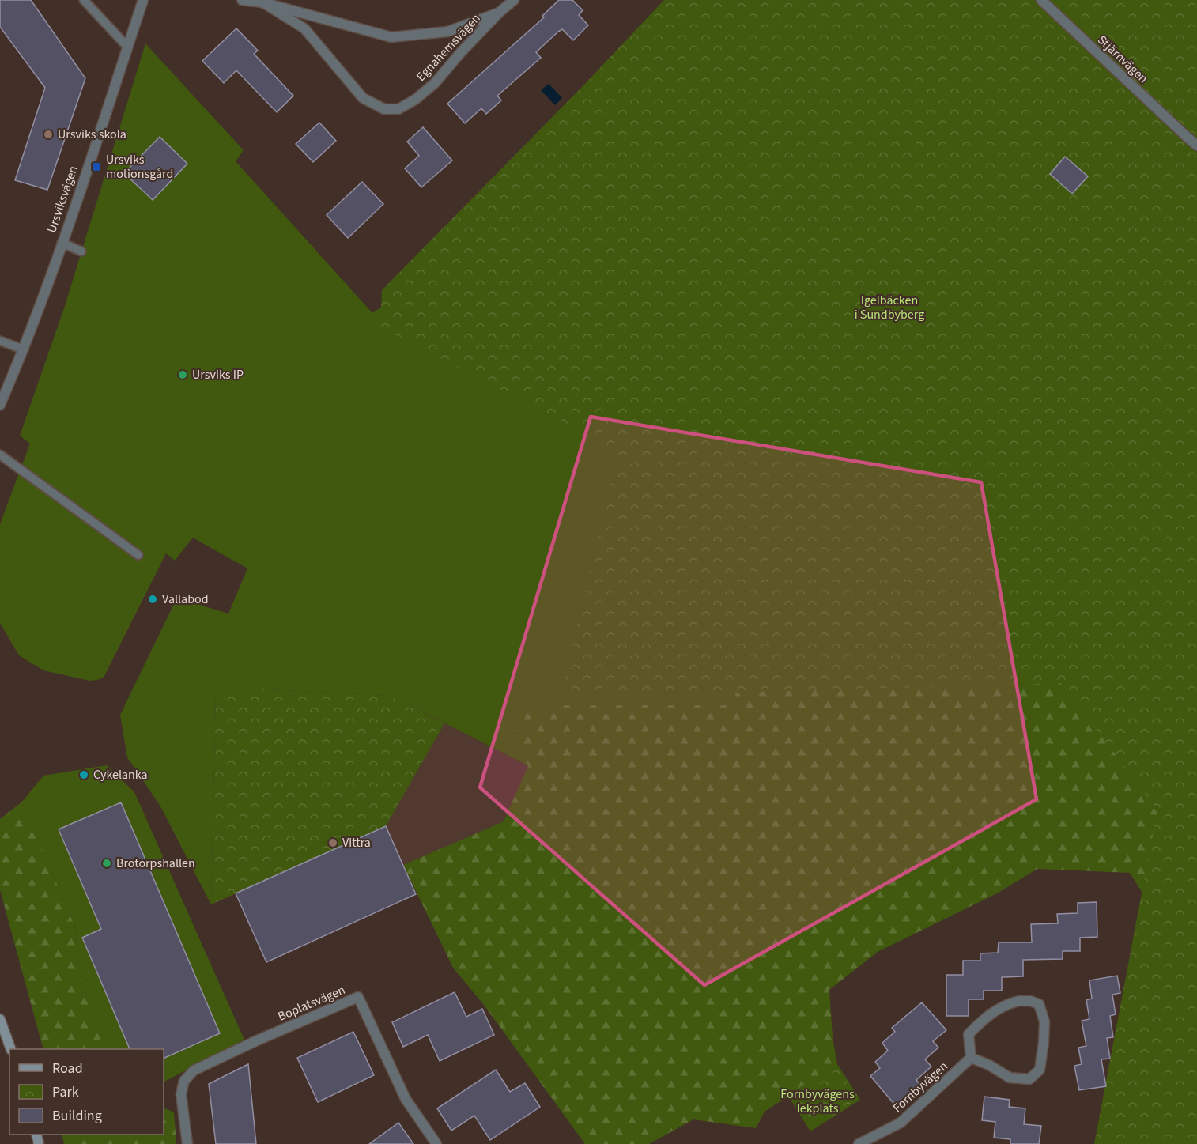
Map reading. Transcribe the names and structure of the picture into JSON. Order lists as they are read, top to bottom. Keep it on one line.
{"streets":{"street":["Egnahemsvägen","Stjärnvägen","Ursviksvägen","Boplatsvägen","Fornbyvägen"]},"parks":["Igelbäcken i Sundbyberg","Fornbyvägens lekplats"],"places":{"other":["Ursviks skola","Ursviks IP","Vallabod","Cykelanka","Vittra","Brotorpshallen"],"transit":["Ursviks motionsgård"]},"legend":["Road","Park","Building"]}
